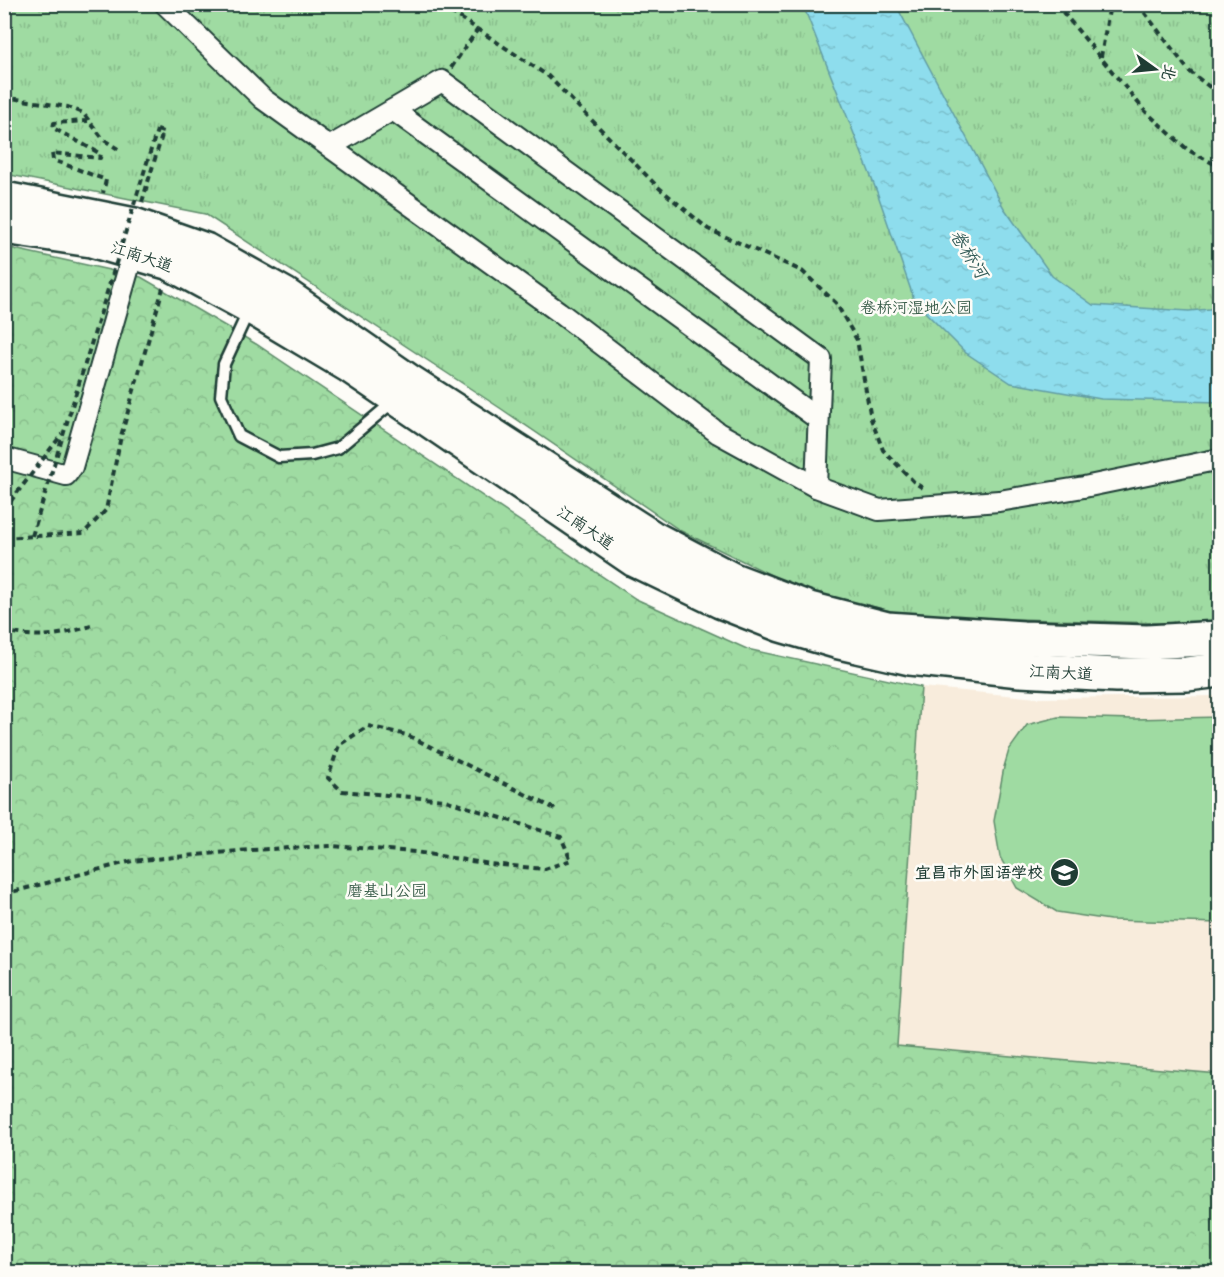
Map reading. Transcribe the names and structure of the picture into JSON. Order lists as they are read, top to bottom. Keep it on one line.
{"streets":{"highway":["江南大道"]},"water":["卷桥河"],"parks":["卷桥河湿地公园","磨基山公园"],"places":{"school or university":["宜昌市外国语学校"]},"north":"right"}
